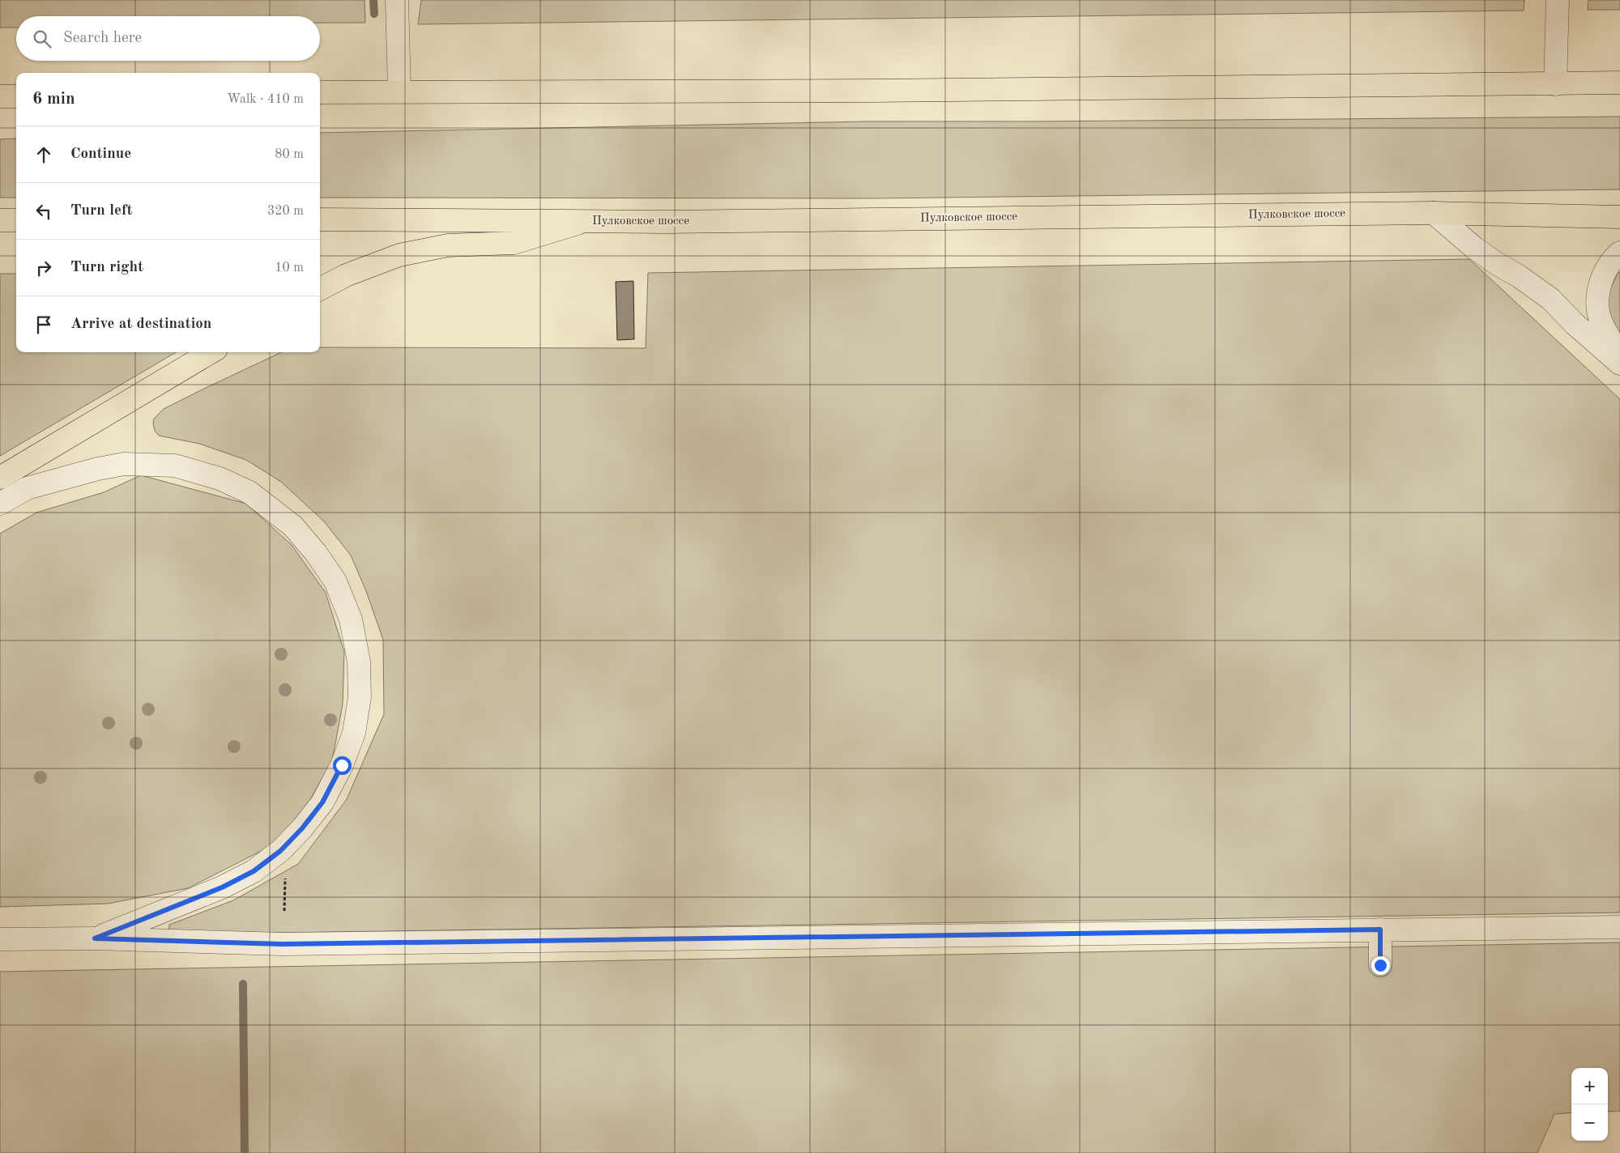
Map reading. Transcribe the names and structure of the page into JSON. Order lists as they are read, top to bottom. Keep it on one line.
{"streets":{"main road":["Пулковское шоссе"]},"page":{"search":"Search here","heading":["6 min","Walk · 410 m"],"list":[["Continue","80 m"],["Turn left","320 m"],["Turn right","10 m"],"Arrive at destination"],"map_buttons":["+","−"]}}
